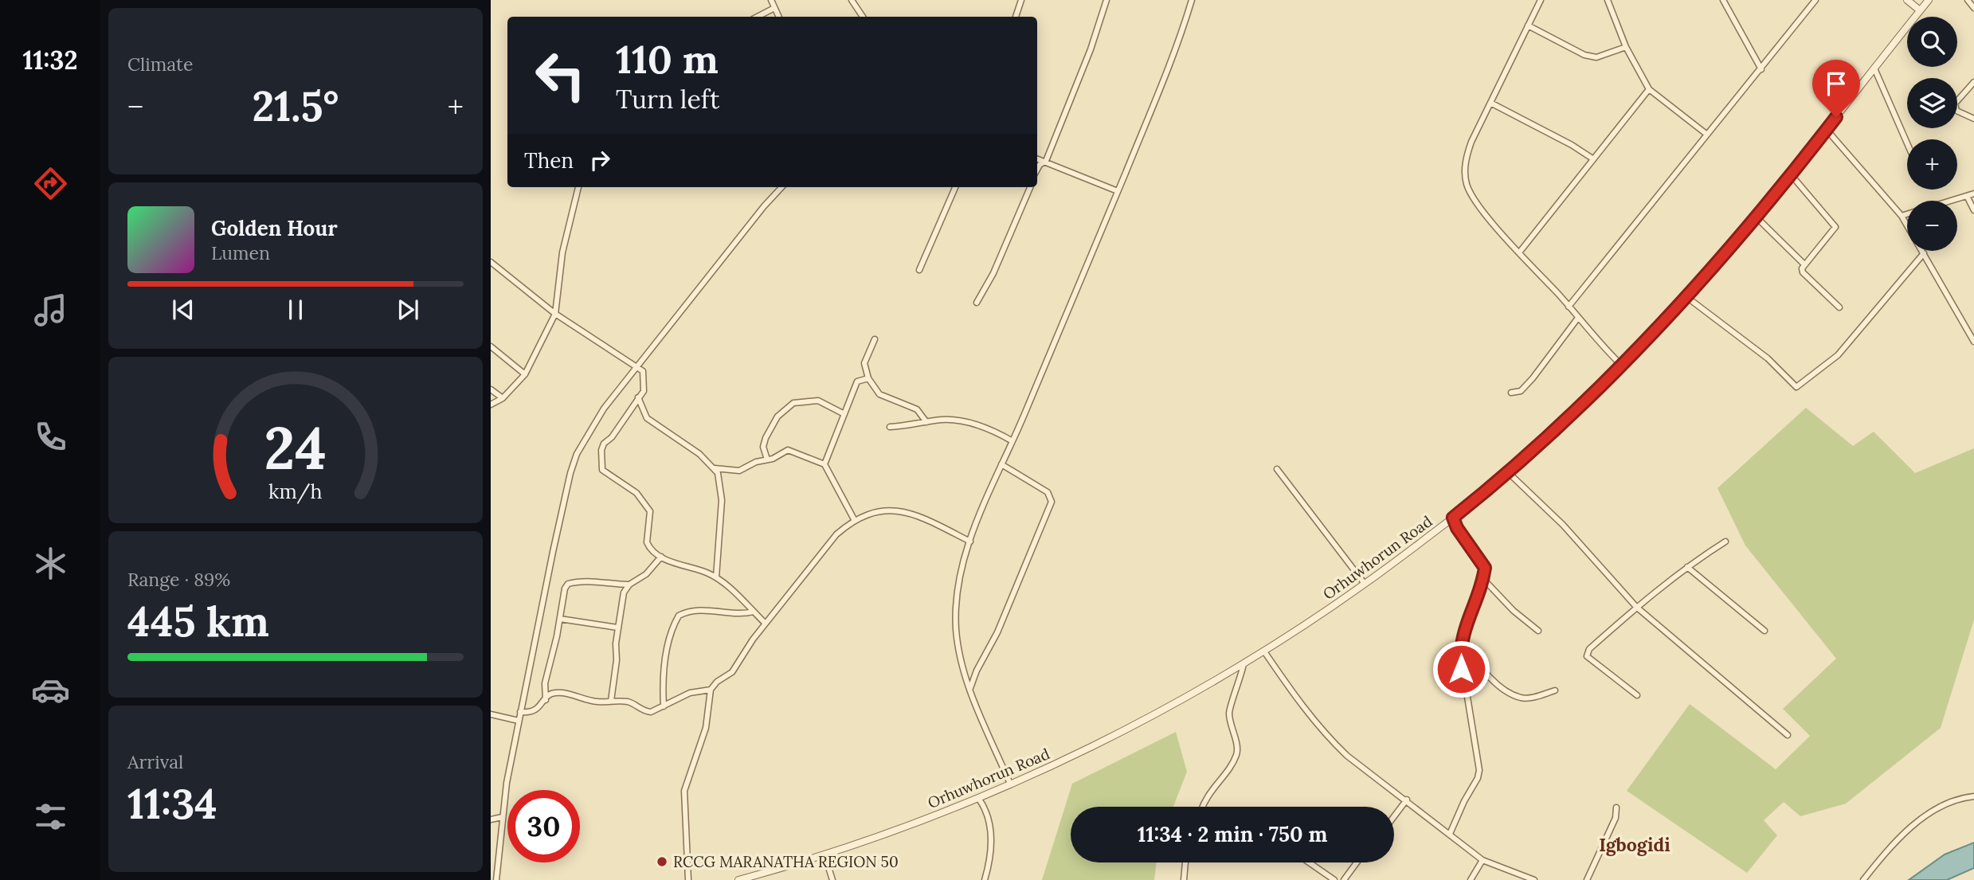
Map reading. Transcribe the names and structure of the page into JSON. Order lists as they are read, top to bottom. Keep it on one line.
{"streets":{"street":["Orhuwhorun Road"]},"districts":["Igbogidi"],"places":["RCCG MARANATHA REGION 50"],"page":{"tabs":"11:32","tile":["Climate",["Range · 89%","445 km"],["Arrival","11:34"]],"map_buttons":["+","−"],"turn":["110 m","Turn left"],"heat":["−","21.5°","+"],"then":"Then","song":["Golden Hour","Lumen"],"limit":"30","trip":"11:34 · 2 min · 750 m","gauge":["24","km/h"]}}
